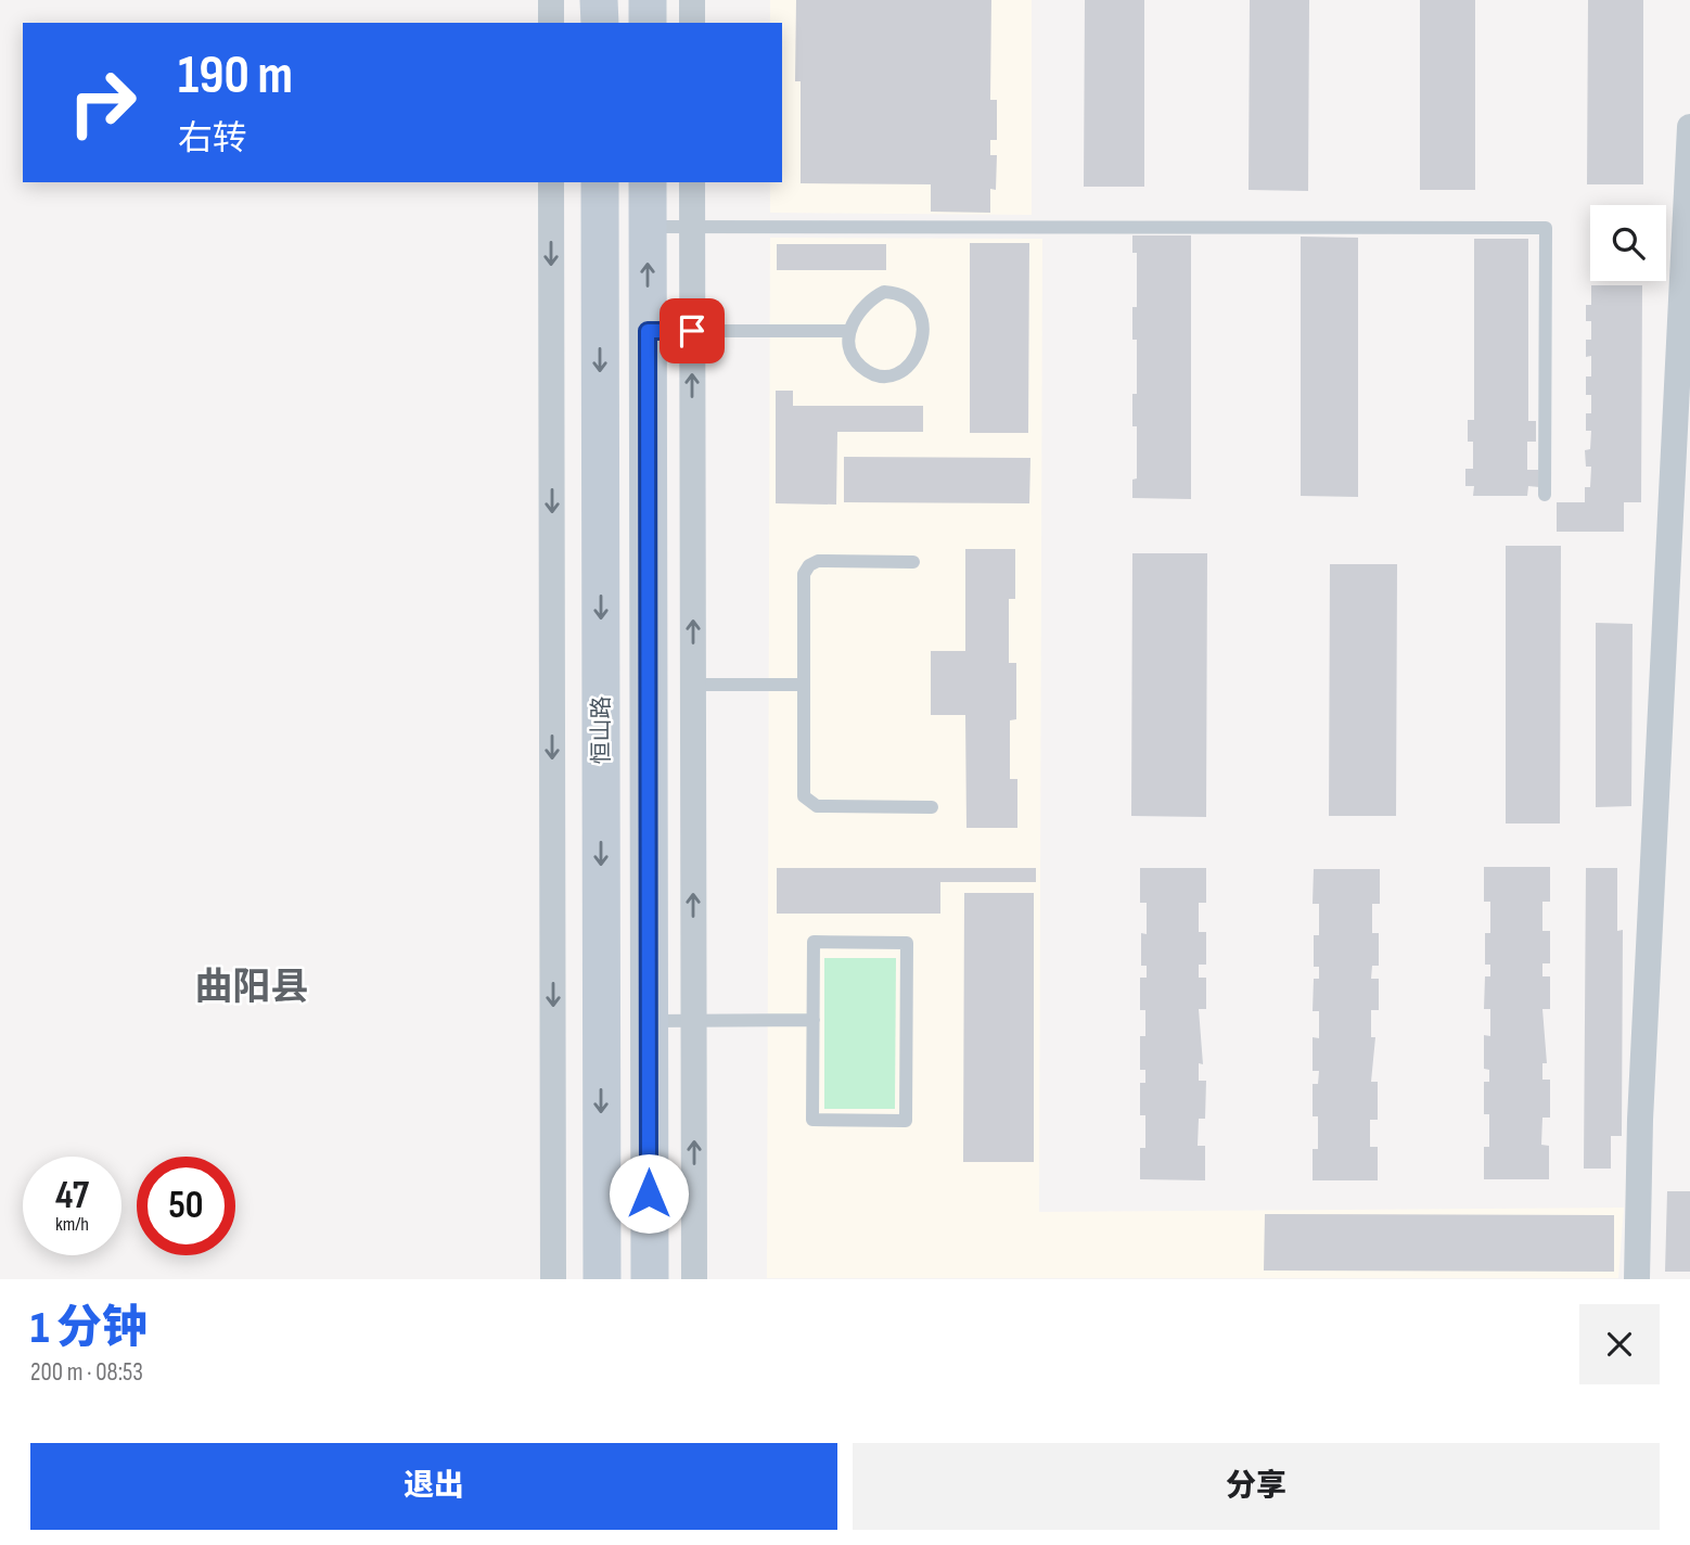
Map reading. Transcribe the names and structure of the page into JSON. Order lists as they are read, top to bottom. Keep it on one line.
{"streets":{"main road":["恒山路"]},"districts":["曲阳县"],"page":{"turn":["190 m","右转"],"speed":"47 km/h","limit":"50","heading":["1 分钟","200 m · 08:53"],"buttons":["退出","分享"]}}
